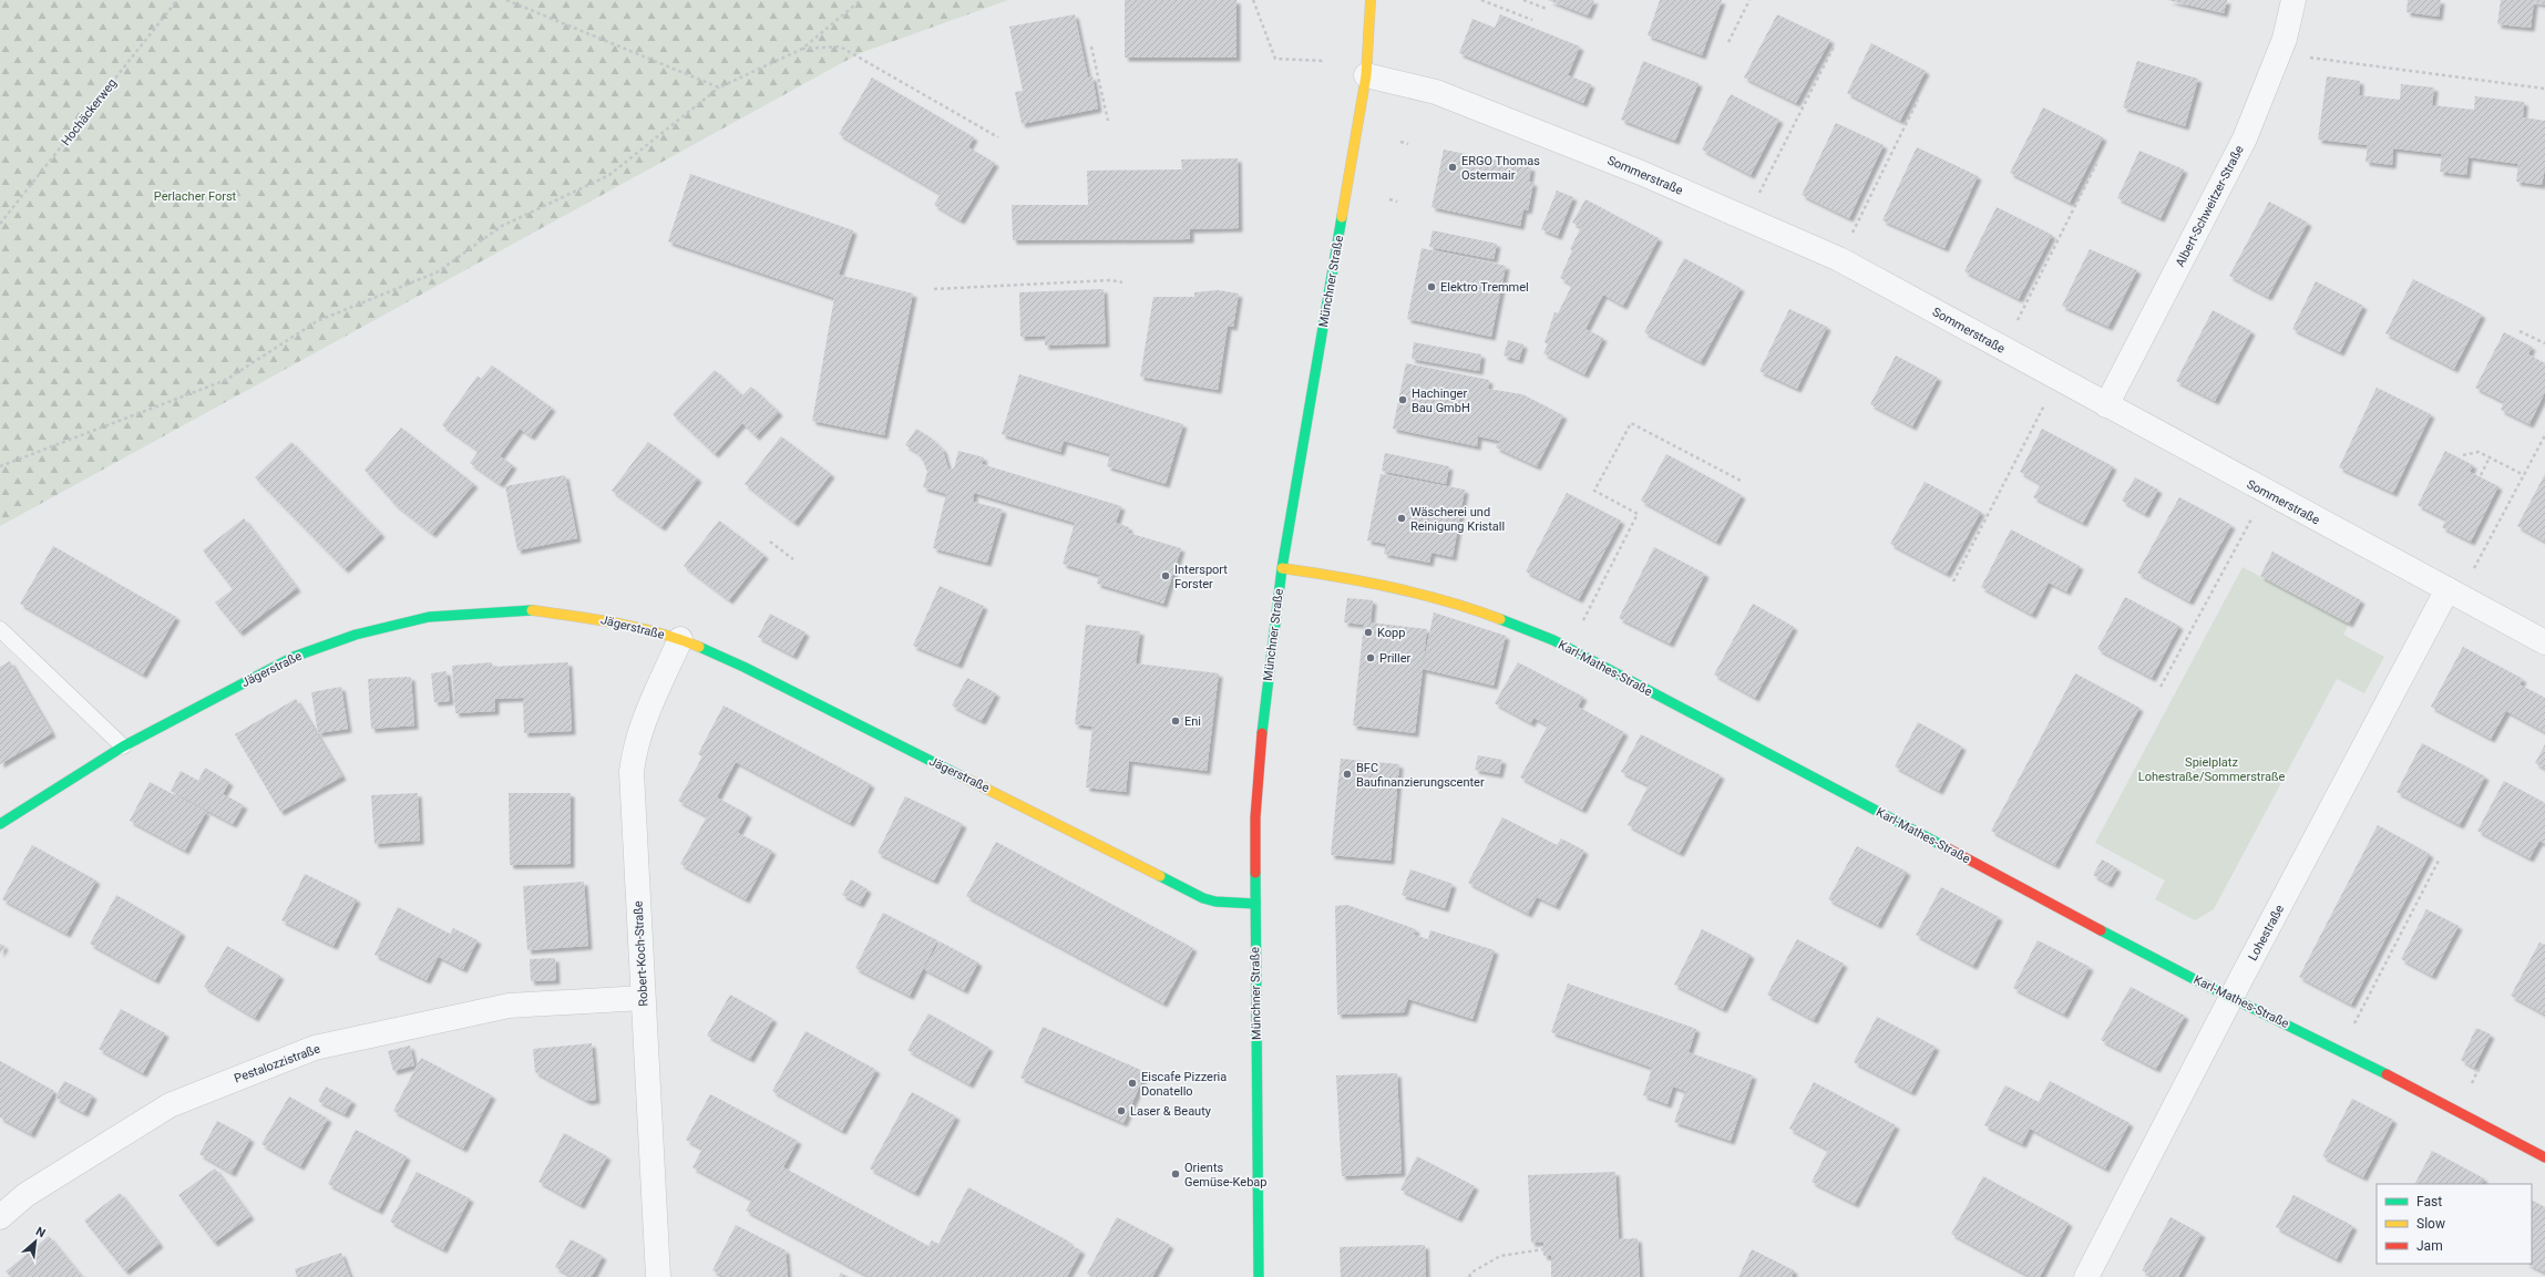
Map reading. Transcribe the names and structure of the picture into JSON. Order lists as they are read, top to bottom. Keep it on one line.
{"streets":{"street":["Sommerstraße","Albert-Schweitzer-Straße","Münchner Straße","Jägerstraße","Karl-Mathes-Straße","Lohestraße","Robert-Koch-Straße","Pestalozzistraße"],"path":["Hochäckerweg"]},"crossings":[["Sommerstraße","Albert-Schweitzer-Straße"],["Sommerstraße","Münchner Straße"],["Sommerstraße","Lohestraße"],["Münchner Straße","Jägerstraße"],["Münchner Straße","Karl-Mathes-Straße"],["Jägerstraße","Robert-Koch-Straße"],["Karl-Mathes-Straße","Lohestraße"],["Robert-Koch-Straße","Pestalozzistraße"]],"parks":["Perlacher Forst","Spielplatz Lohestraße/Sommerstraße"],"places":["ERGO Thomas Ostermair","Elektro Tremmel","Hachinger Bau GmbH","Wäscherei und Reinigung Kristall","Intersport Forster","Kopp","Priller","Eni","BFC Baufinanzierungscenter","Eiscafe Pizzeria Donatello","Laser & Beauty","Orients Gemüse-Kebap"],"legend":["Fast","Slow","Jam"],"north":"top right"}
